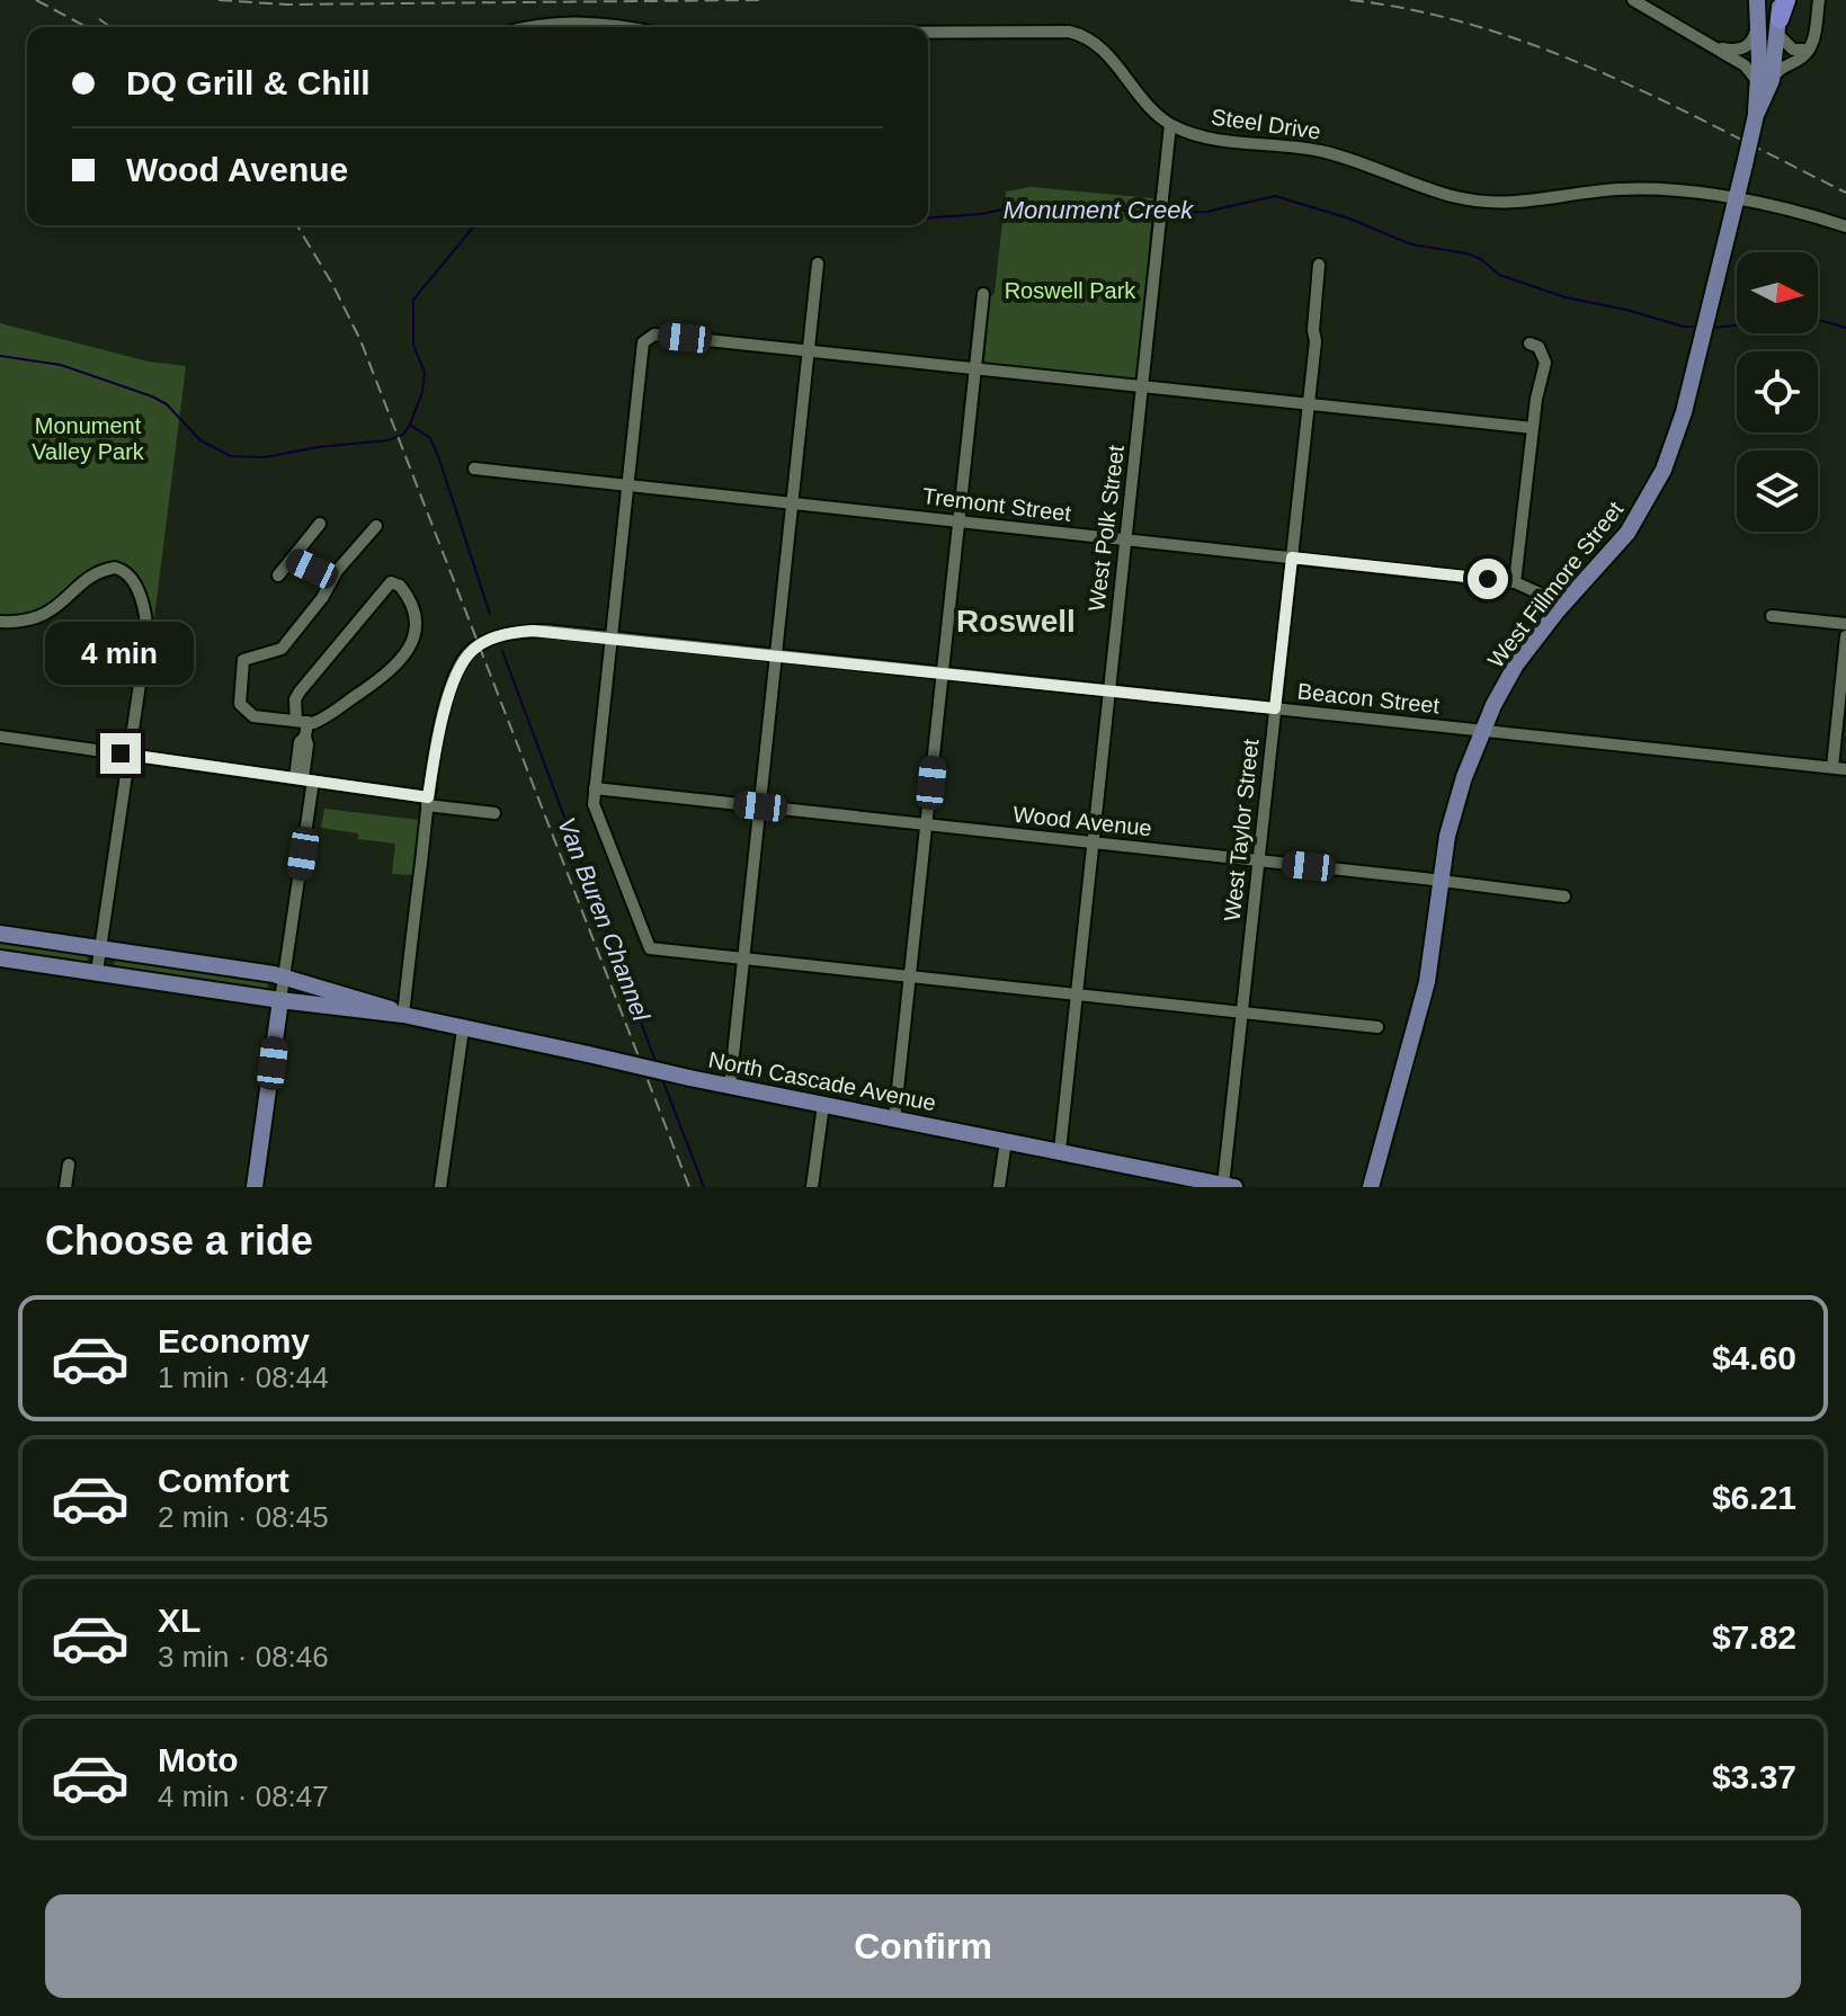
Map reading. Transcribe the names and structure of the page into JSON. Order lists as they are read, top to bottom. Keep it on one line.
{"streets":{"main road":["West Fillmore Street","North Cascade Avenue"],"street":["Steel Drive","Tremont Street","West Polk Street","Beacon Street","Wood Avenue","West Taylor Street"]},"crossings":[["Steel Drive","West Polk Street"],["Steel Drive","West Fillmore Street"],["Tremont Street","West Polk Street"],["Tremont Street","West Taylor Street"],["West Polk Street","Beacon Street"],["West Polk Street","Wood Avenue"],["West Polk Street","North Cascade Avenue"],["West Fillmore Street","Beacon Street"],["West Fillmore Street","Wood Avenue"],["Beacon Street","West Taylor Street"],["Wood Avenue","West Taylor Street"],["West Taylor Street","North Cascade Avenue"]],"districts":["Roswell"],"water":["Monument Creek","Van Buren Channel"],"parks":["Roswell Park","Monument Valley Park"],"north":"right","page":{"banner":["DQ Grill & Chill","Wood Avenue"],"bubble":"4 min","heading":"Choose a ride","list":[{"name":"Economy","note":"1 min · 08:44","value":"$4.60"},{"name":"Comfort","note":"2 min · 08:45","value":"$6.21"},{"name":"XL","note":"3 min · 08:46","value":"$7.82"},{"name":"Moto","note":"4 min · 08:47","value":"$3.37"}],"buttons":"Confirm"}}
